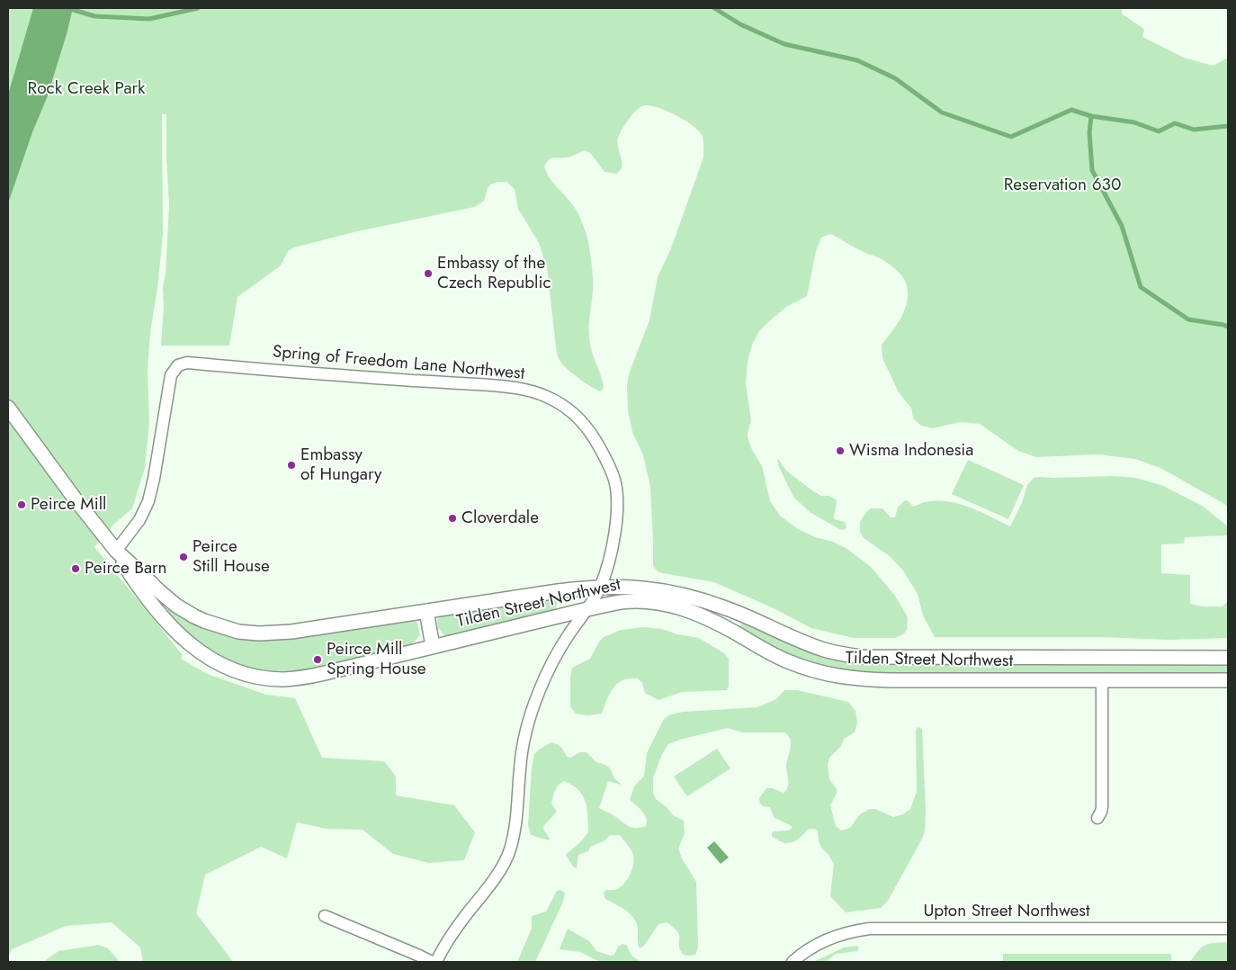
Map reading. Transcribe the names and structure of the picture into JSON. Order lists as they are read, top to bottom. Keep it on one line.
{"streets":{"street":["Spring of Freedom Lane Northwest","Tilden Street Northwest","Upton Street Northwest"]},"crossings":[["Spring of Freedom Lane Northwest","Tilden Street Northwest"]],"parks":["Rock Creek Park","Reservation 630"],"places":["Embassy of the Czech Republic","Wisma Indonesia","Embassy of Hungary","Peirce Mill","Cloverdale","Peirce Still House","Peirce Barn","Peirce Mill Spring House"]}
